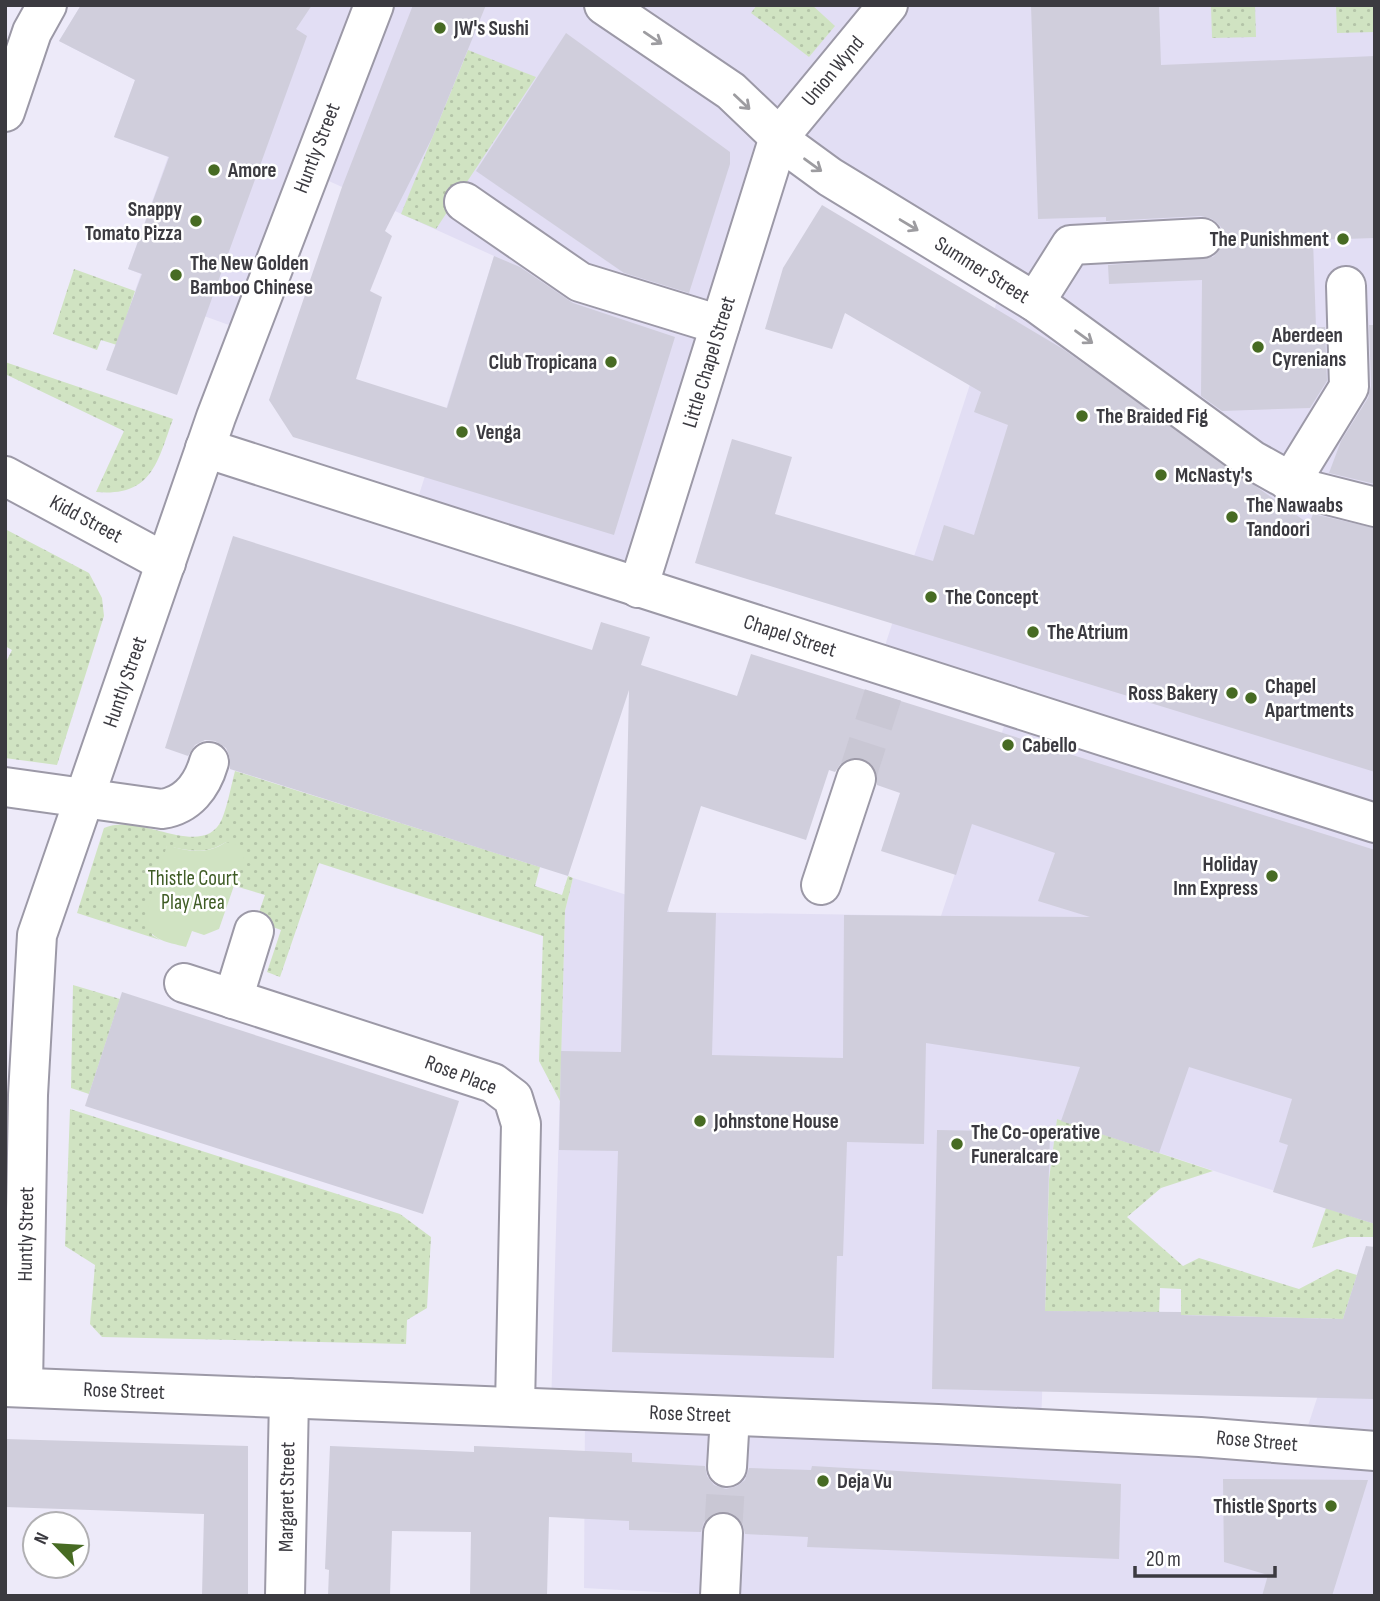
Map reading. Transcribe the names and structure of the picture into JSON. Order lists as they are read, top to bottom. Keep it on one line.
{"streets":{"street":["Union Wynd","Huntly Street","Summer Street","Little Chapel Street","Kidd Street","Chapel Street","Rose Place","Rose Street","Margaret Street"]},"crossings":[["Union Wynd","Summer Street"],["Union Wynd","Little Chapel Street"],["Huntly Street","Kidd Street"],["Huntly Street","Chapel Street"],["Huntly Street","Rose Street"],["Summer Street","Little Chapel Street"],["Little Chapel Street","Chapel Street"],["Rose Place","Rose Street"],["Rose Street","Margaret Street"]],"parks":["Thistle Court Play Area"],"places":["JW's Sushi","Amore","Snappy Tomato Pizza","The Punishment","The New Golden Bamboo Chinese","Aberdeen Cyrenians","Club Tropicana","The Braided Fig","Venga","McNasty's","The Nawaabs Tandoori","The Concept","The Atrium","Ross Bakery","Chapel Apartments","Cabello","Holiday Inn Express","Johnstone House","The Co-operative Funeralcare","Deja Vu","Thistle Sports"],"scale_bar":"20 m","north":"top left"}
